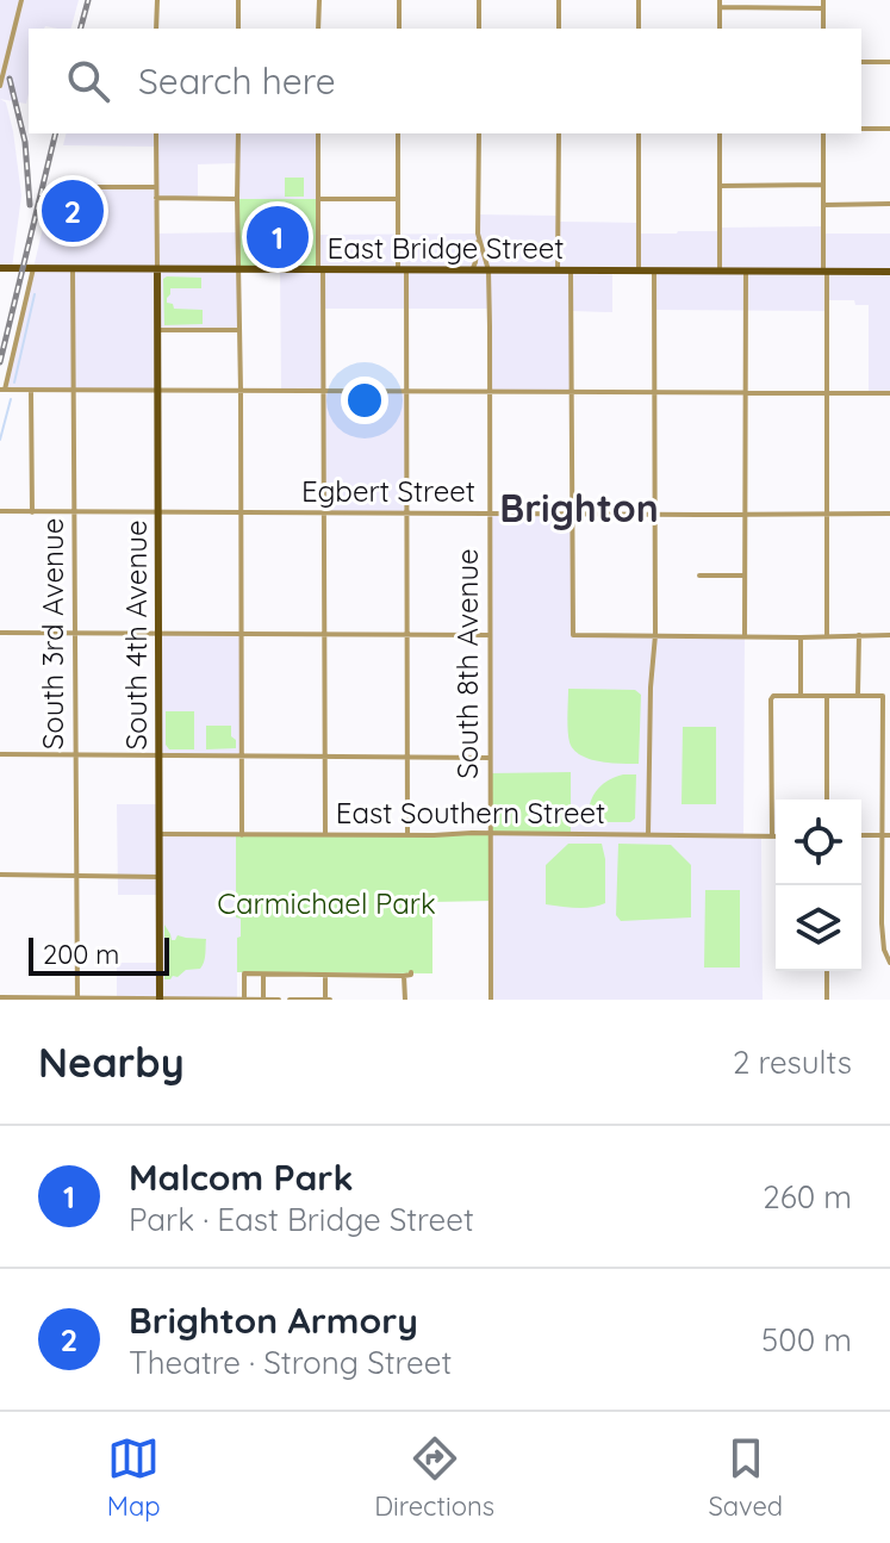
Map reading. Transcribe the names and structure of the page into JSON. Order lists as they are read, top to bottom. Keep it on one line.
{"streets":{"main road":["East Bridge Street","South 4th Avenue"],"street":["Egbert Street","South 3rd Avenue","South 8th Avenue","East Southern Street"]},"crossings":[["East Bridge Street","South 3rd Avenue"],["East Bridge Street","South 4th Avenue"],["East Bridge Street","South 8th Avenue"],["Egbert Street","South 3rd Avenue"],["Egbert Street","South 4th Avenue"],["Egbert Street","South 8th Avenue"],["South 4th Avenue","East Southern Street"],["South 8th Avenue","East Southern Street"]],"districts":["Brighton"],"parks":["Carmichael Park"],"scale_bar":"200 m","page":{"search":"Search here","pins":["2","1"],"scale":"200 m","heading":["Nearby","2 results"],"list":[{"mark":"1","name":"Malcom Park","note":"Park · East Bridge Street","value":"260 m"},{"mark":"2","name":"Brighton Armory","note":"Theatre · Strong Street","value":"500 m"}],"nav":["Map","Directions","Saved"]}}
